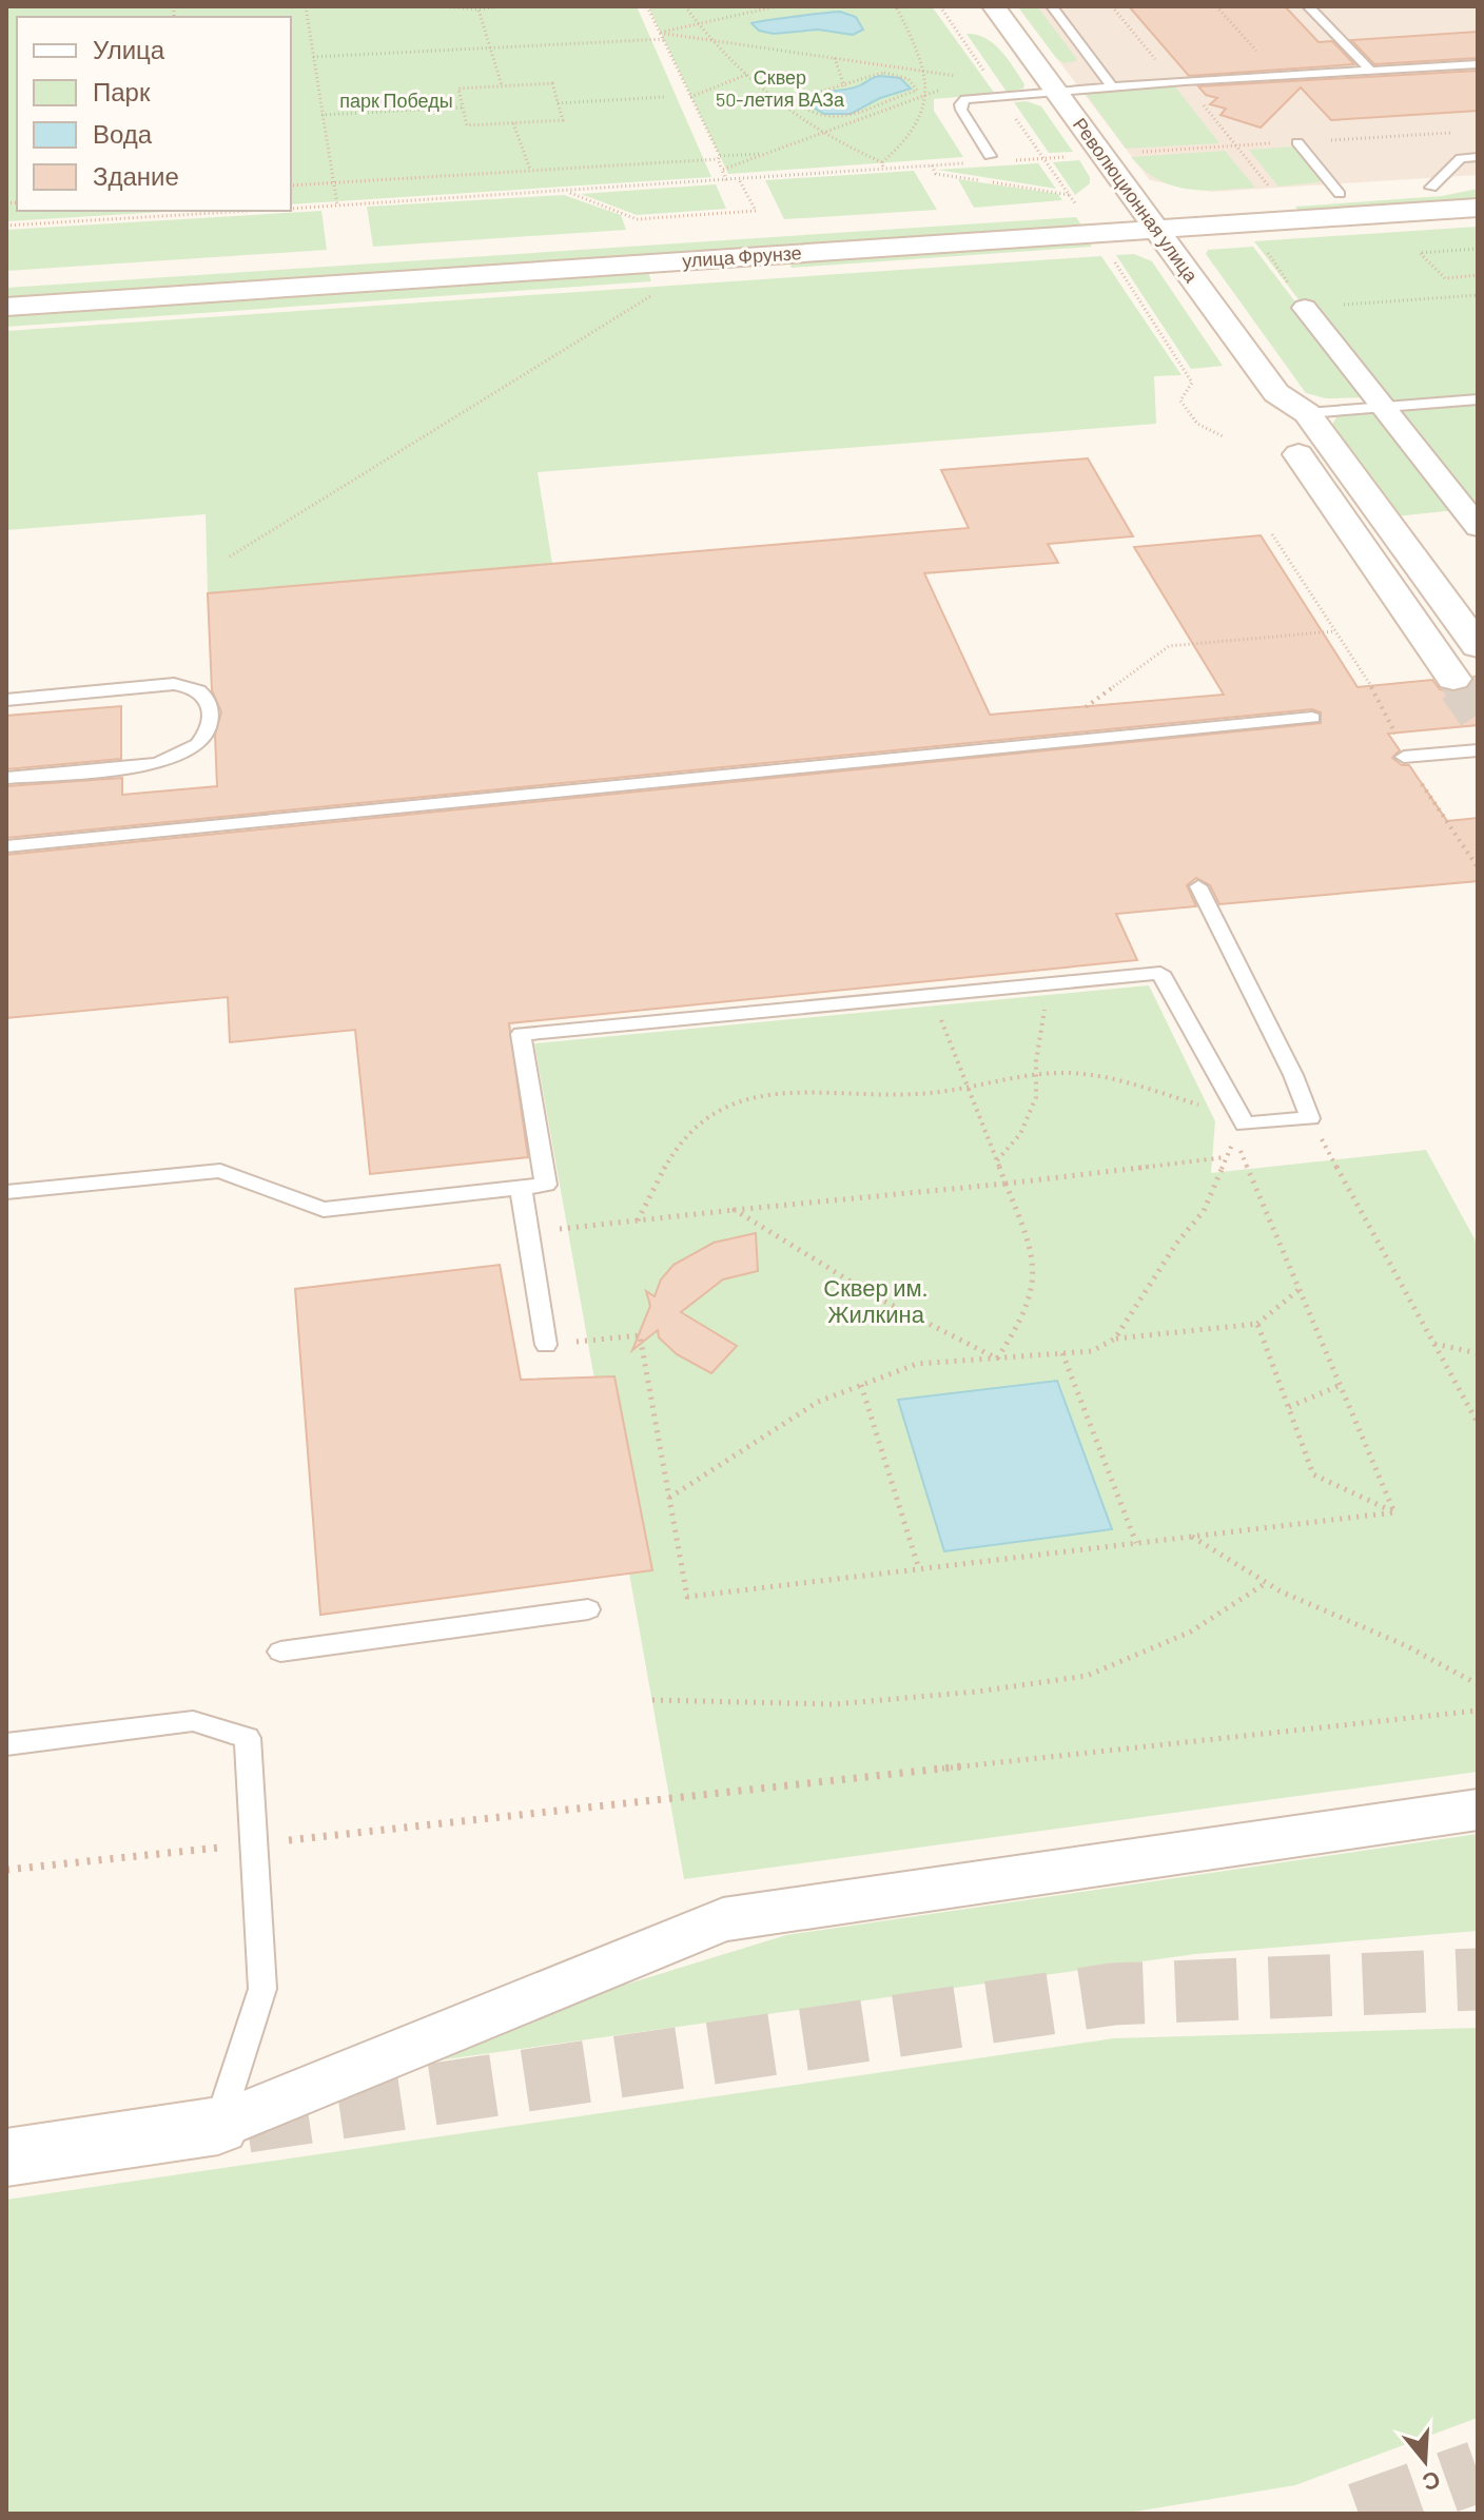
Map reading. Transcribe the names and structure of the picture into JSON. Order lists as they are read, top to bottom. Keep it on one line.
{"streets":{"main road":["Революционная улица","улица Фрунзе"]},"crossings":[["Революционная улица","улица Фрунзе"]],"parks":["Сквер 50-летия ВАЗа","парк Победы","Сквер им. Жилкина"],"legend":["Улица","Парк","Вода","Здание"],"north":"bottom"}
